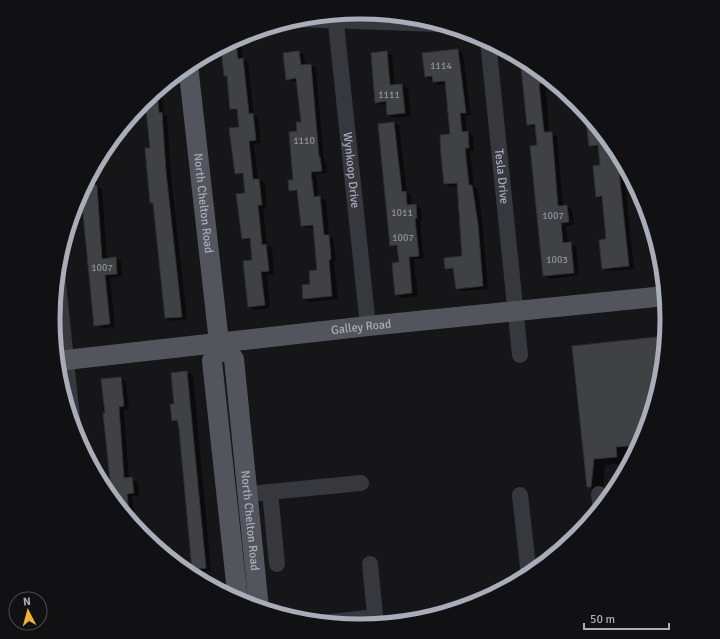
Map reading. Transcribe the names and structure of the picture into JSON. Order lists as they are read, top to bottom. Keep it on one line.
{"streets":{"main road":["North Chelton Road","Galley Road"],"street":["Wynkoop Drive","Tesla Drive"]},"crossings":[["Wynkoop Drive","Galley Road"],["Tesla Drive","Galley Road"],["North Chelton Road","Galley Road"]],"house_numbers":["1114","1111","1110","1011","1007","1007","1003","1007"],"scale_bar":"50 m","north":"top"}
